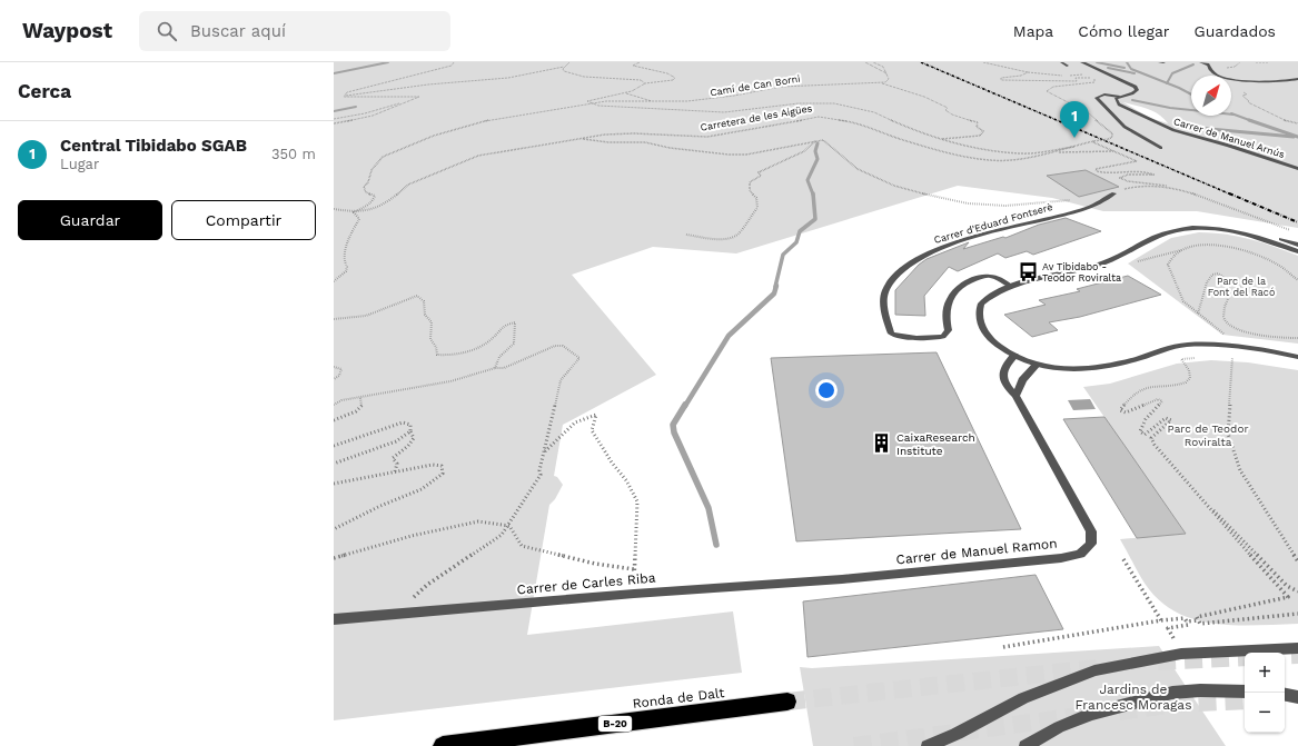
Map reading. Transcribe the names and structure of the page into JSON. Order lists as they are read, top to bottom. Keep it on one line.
{"streets":{"highway":["Ronda de Dalt","B-20"],"street":["Carrer de Manuel Arnús","Carrer d'Eduard Fontserè","Carrer de Manuel Ramon","Carrer de Carles Riba"],"path":["Camí de Can Borni","Carretera de les Aigües"]},"crossings":[["Carrer de Manuel Ramon","Carrer de Carles Riba"]],"parks":["Parc de la Font del Racó","Parc de Teodor Roviralta","Jardins de Francesc Moragas"],"places":{"bus stop":["Av Tibidabo - Teodor Roviralta"],"building":["CaixaResearch Institute"]},"north":"top right","page":{"header":"Waypost","search":"Buscar aquí","nav":["Mapa","Cómo llegar","Guardados"],"heading":"Cerca","pins":"1","list":[{"mark":"1","name":"Central Tibidabo SGAB","note":"Lugar","value":"350 m"}],"buttons":["Guardar","Compartir"],"map_buttons":["+","−"]}}
